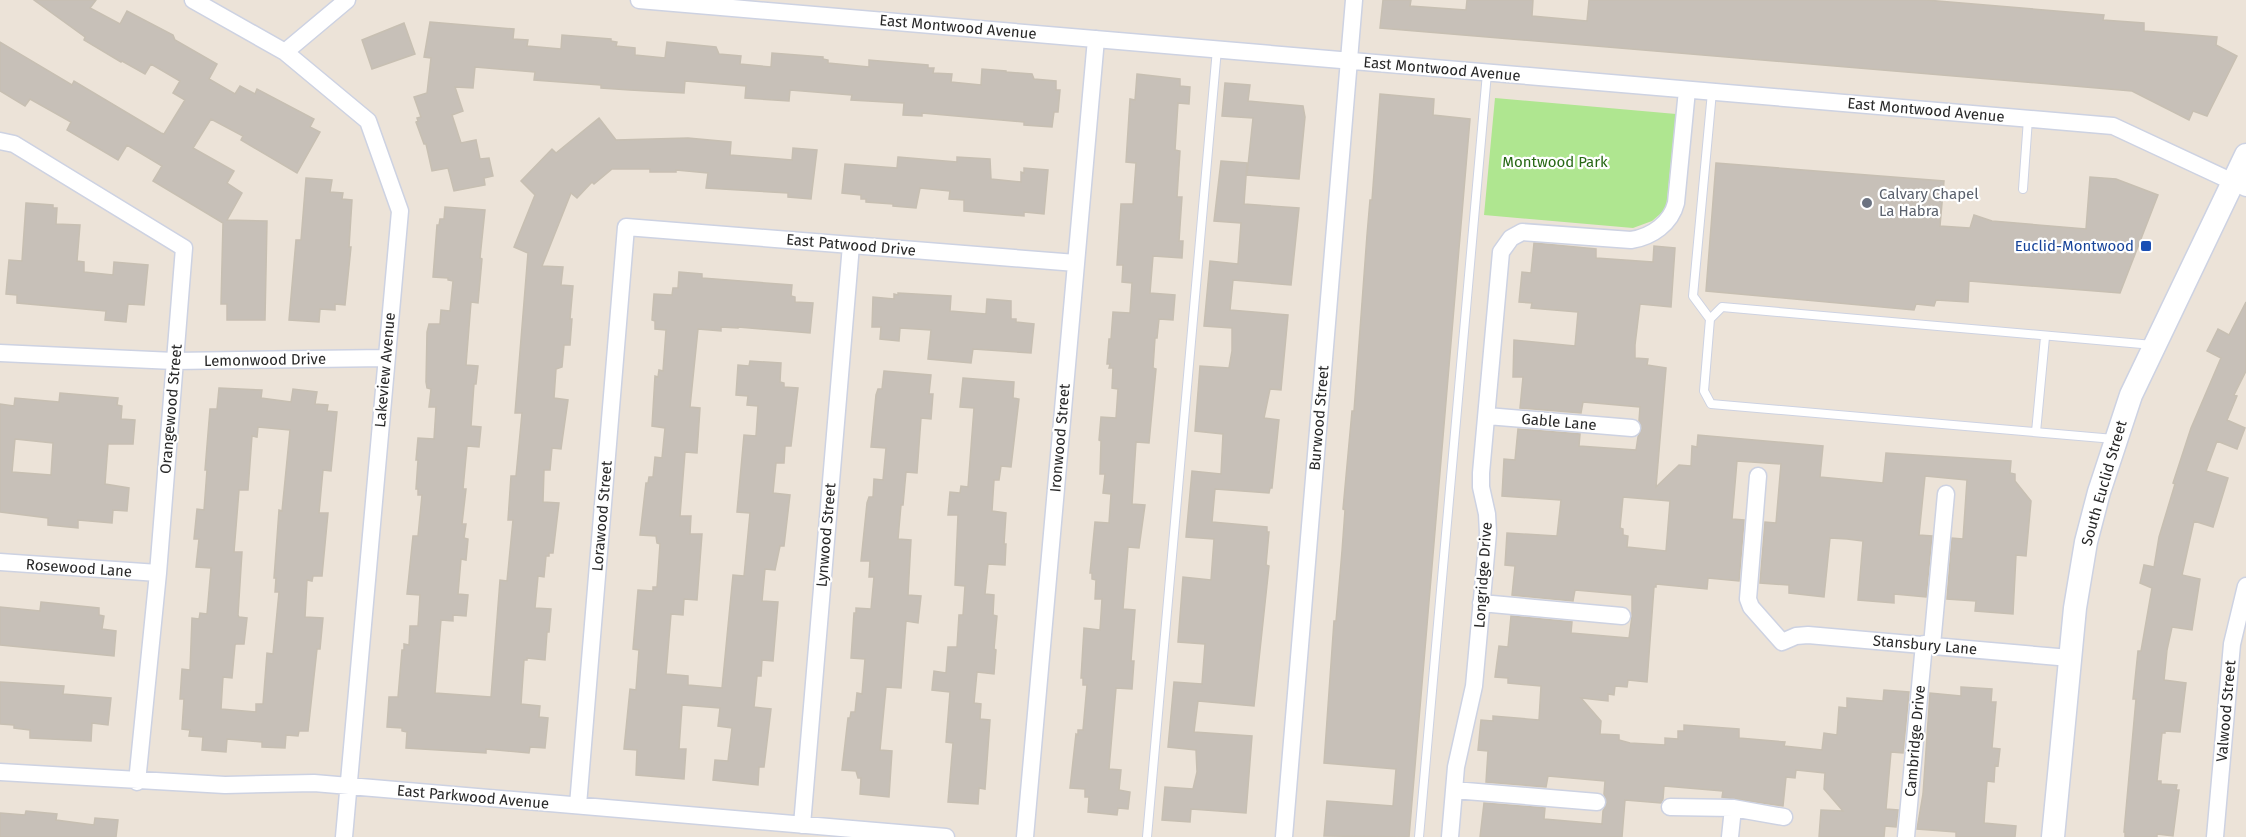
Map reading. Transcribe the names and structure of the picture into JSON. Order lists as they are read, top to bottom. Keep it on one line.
{"streets":{"main road":["South Euclid Street"],"street":["East Montwood Avenue","East Patwood Drive","Lemonwood Drive","Lakeview Avenue","Orangewood Street","Burwood Street","Gable Lane","Ironwood Street","Lorawood Street","Lynwood Street","Rosewood Lane","Longridge Drive","Stansbury Lane","Valwood Street","Cambridge Drive","East Parkwood Avenue"]},"crossings":[["East Montwood Avenue","Burwood Street"],["East Montwood Avenue","Ironwood Street"],["East Montwood Avenue","South Euclid Street"],["East Montwood Avenue","Longridge Drive"],["East Patwood Drive","Ironwood Street"],["East Patwood Drive","Lorawood Street"],["East Patwood Drive","Lynwood Street"],["Lemonwood Drive","Lakeview Avenue"],["Lemonwood Drive","Orangewood Street"],["Lakeview Avenue","East Parkwood Avenue"],["Orangewood Street","Rosewood Lane"],["Orangewood Street","East Parkwood Avenue"],["Gable Lane","Longridge Drive"],["South Euclid Street","Stansbury Lane"],["Lorawood Street","East Parkwood Avenue"],["Lynwood Street","East Parkwood Avenue"],["Stansbury Lane","Cambridge Drive"]],"parks":["Montwood Park"],"places":{"other":["Calvary Chapel La Habra"],"transit":["Euclid-Montwood"]}}
